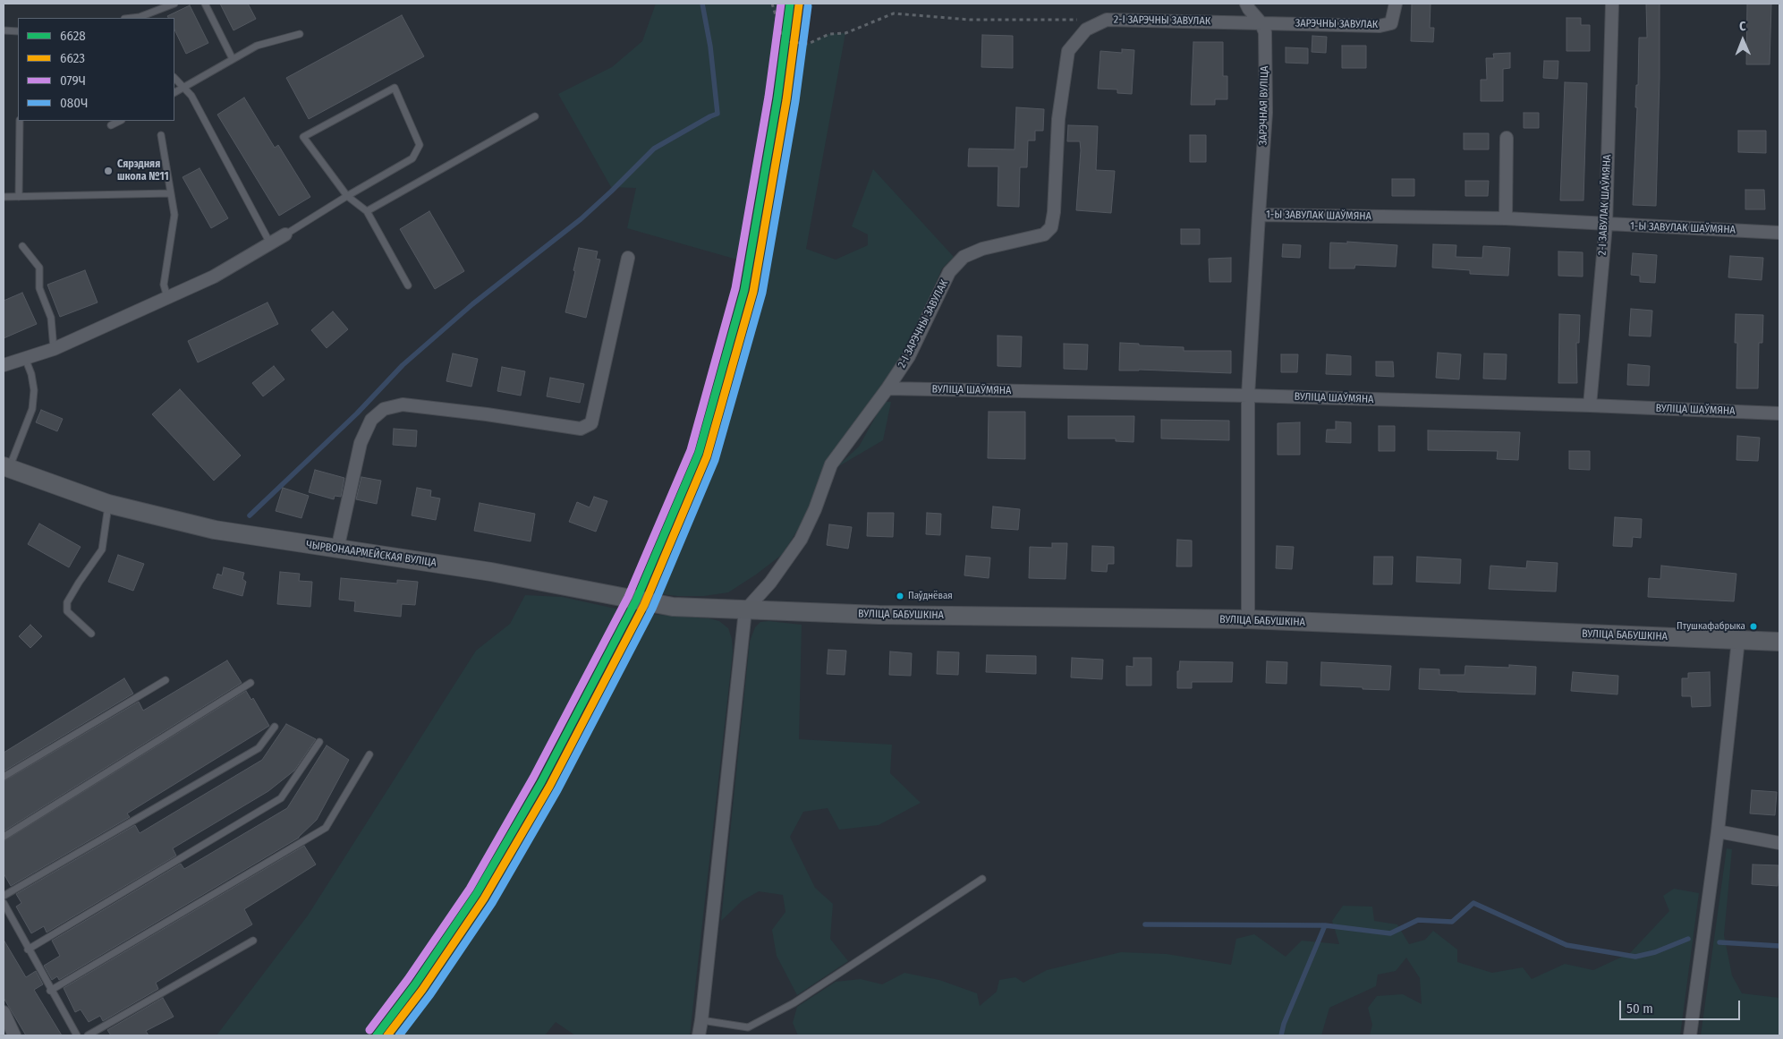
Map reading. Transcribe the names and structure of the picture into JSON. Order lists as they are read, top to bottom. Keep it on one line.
{"streets":{"street":["2-І ЗАРЭЧНЫ ЗАВУЛАК","ЗАРЭЧНЫ ЗАВУЛАК","ЗАРЭЧНАЯ ВУЛІЦА","2-І ЗАВУЛАК ШАЎМЯНА","1-Ы ЗАВУЛАК ШАЎМЯНА","ВУЛІЦА ШАЎМЯНА","ЧЫРВОНААРМЕЙСКАЯ ВУЛІЦА","ВУЛІЦА БАБУШКІНА"]},"crossings":[["2-І ЗАРЭЧНЫ ЗАВУЛАК","ЗАРЭЧНЫ ЗАВУЛАК"],["2-І ЗАРЭЧНЫ ЗАВУЛАК","ЗАРЭЧНАЯ ВУЛІЦА"],["2-І ЗАРЭЧНЫ ЗАВУЛАК","ВУЛІЦА ШАЎМЯНА"],["2-І ЗАРЭЧНЫ ЗАВУЛАК","ЧЫРВОНААРМЕЙСКАЯ ВУЛІЦА"],["2-І ЗАРЭЧНЫ ЗАВУЛАК","ВУЛІЦА БАБУШКІНА"],["ЗАРЭЧНЫ ЗАВУЛАК","ЗАРЭЧНАЯ ВУЛІЦА"],["ЗАРЭЧНАЯ ВУЛІЦА","1-Ы ЗАВУЛАК ШАЎМЯНА"],["2-І ЗАВУЛАК ШАЎМЯНА","1-Ы ЗАВУЛАК ШАЎМЯНА"],["2-І ЗАВУЛАК ШАЎМЯНА","ВУЛІЦА ШАЎМЯНА"],["1-Ы ЗАВУЛАК ШАЎМЯНА","ВУЛІЦА ШАЎМЯНА"],["1-Ы ЗАВУЛАК ШАЎМЯНА","ВУЛІЦА БАБУШКІНА"],["ЧЫРВОНААРМЕЙСКАЯ ВУЛІЦА","ВУЛІЦА БАБУШКІНА"]],"places":["Сярэдняя школа №11","Паўднёвая","Птушкафабрыка"],"lines":["transit line 6628","transit line 079Ч","transit line 6623","transit line 080Ч"],"legend":["6628","6623","079Ч","080Ч"],"scale_bar":"50 m","north":"top"}
